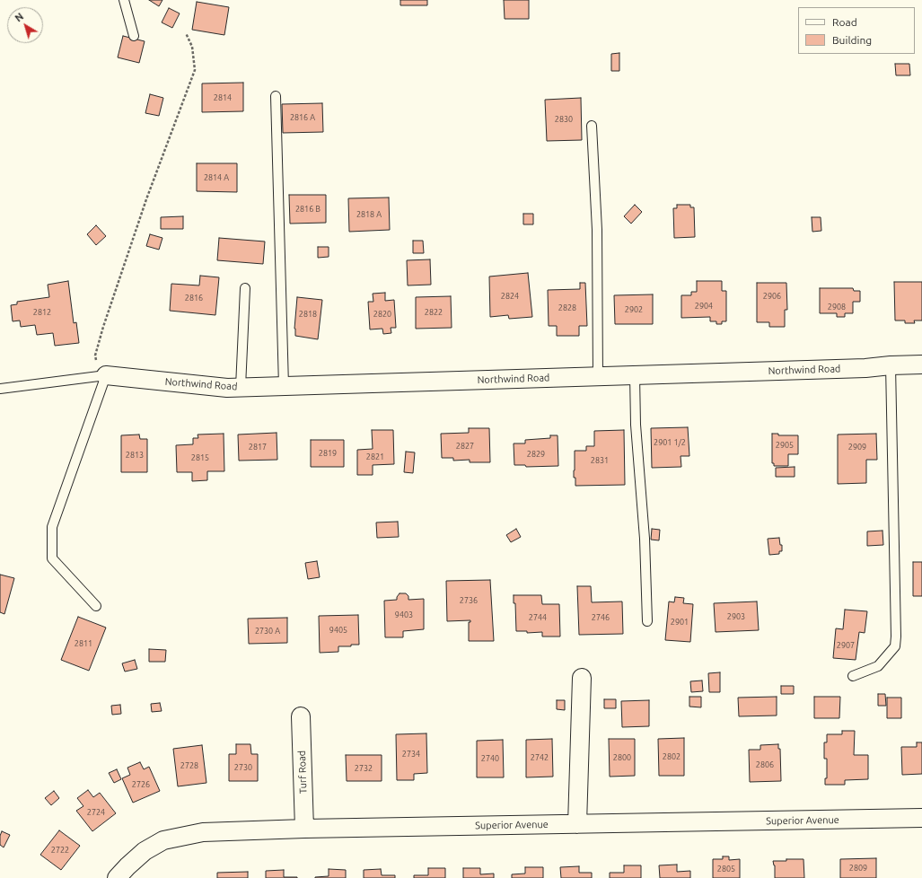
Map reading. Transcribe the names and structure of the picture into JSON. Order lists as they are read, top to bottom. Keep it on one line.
{"streets":{"street":["Northwind Road","Turf Road","Superior Avenue"]},"crossings":[["Turf Road","Superior Avenue"]],"house_numbers":["2814","2816 A","2830","2814 A","2816 B","2818 A","2824","2906","2816","2904","2908","2828","2902","2812","2822","2818","2820","2901 1/2","2905","2827","2817","2909","2819","2829","2813","2821","2815","2831","2736","9403","2903","2744","2746","2901","9405","2730 A","2811","2907","2734","2802","2742","2800","2740","2806","2728","2730","2732","2726","2724","2722","2809","2805"],"legend":["Road","Building"],"north":"top left"}
